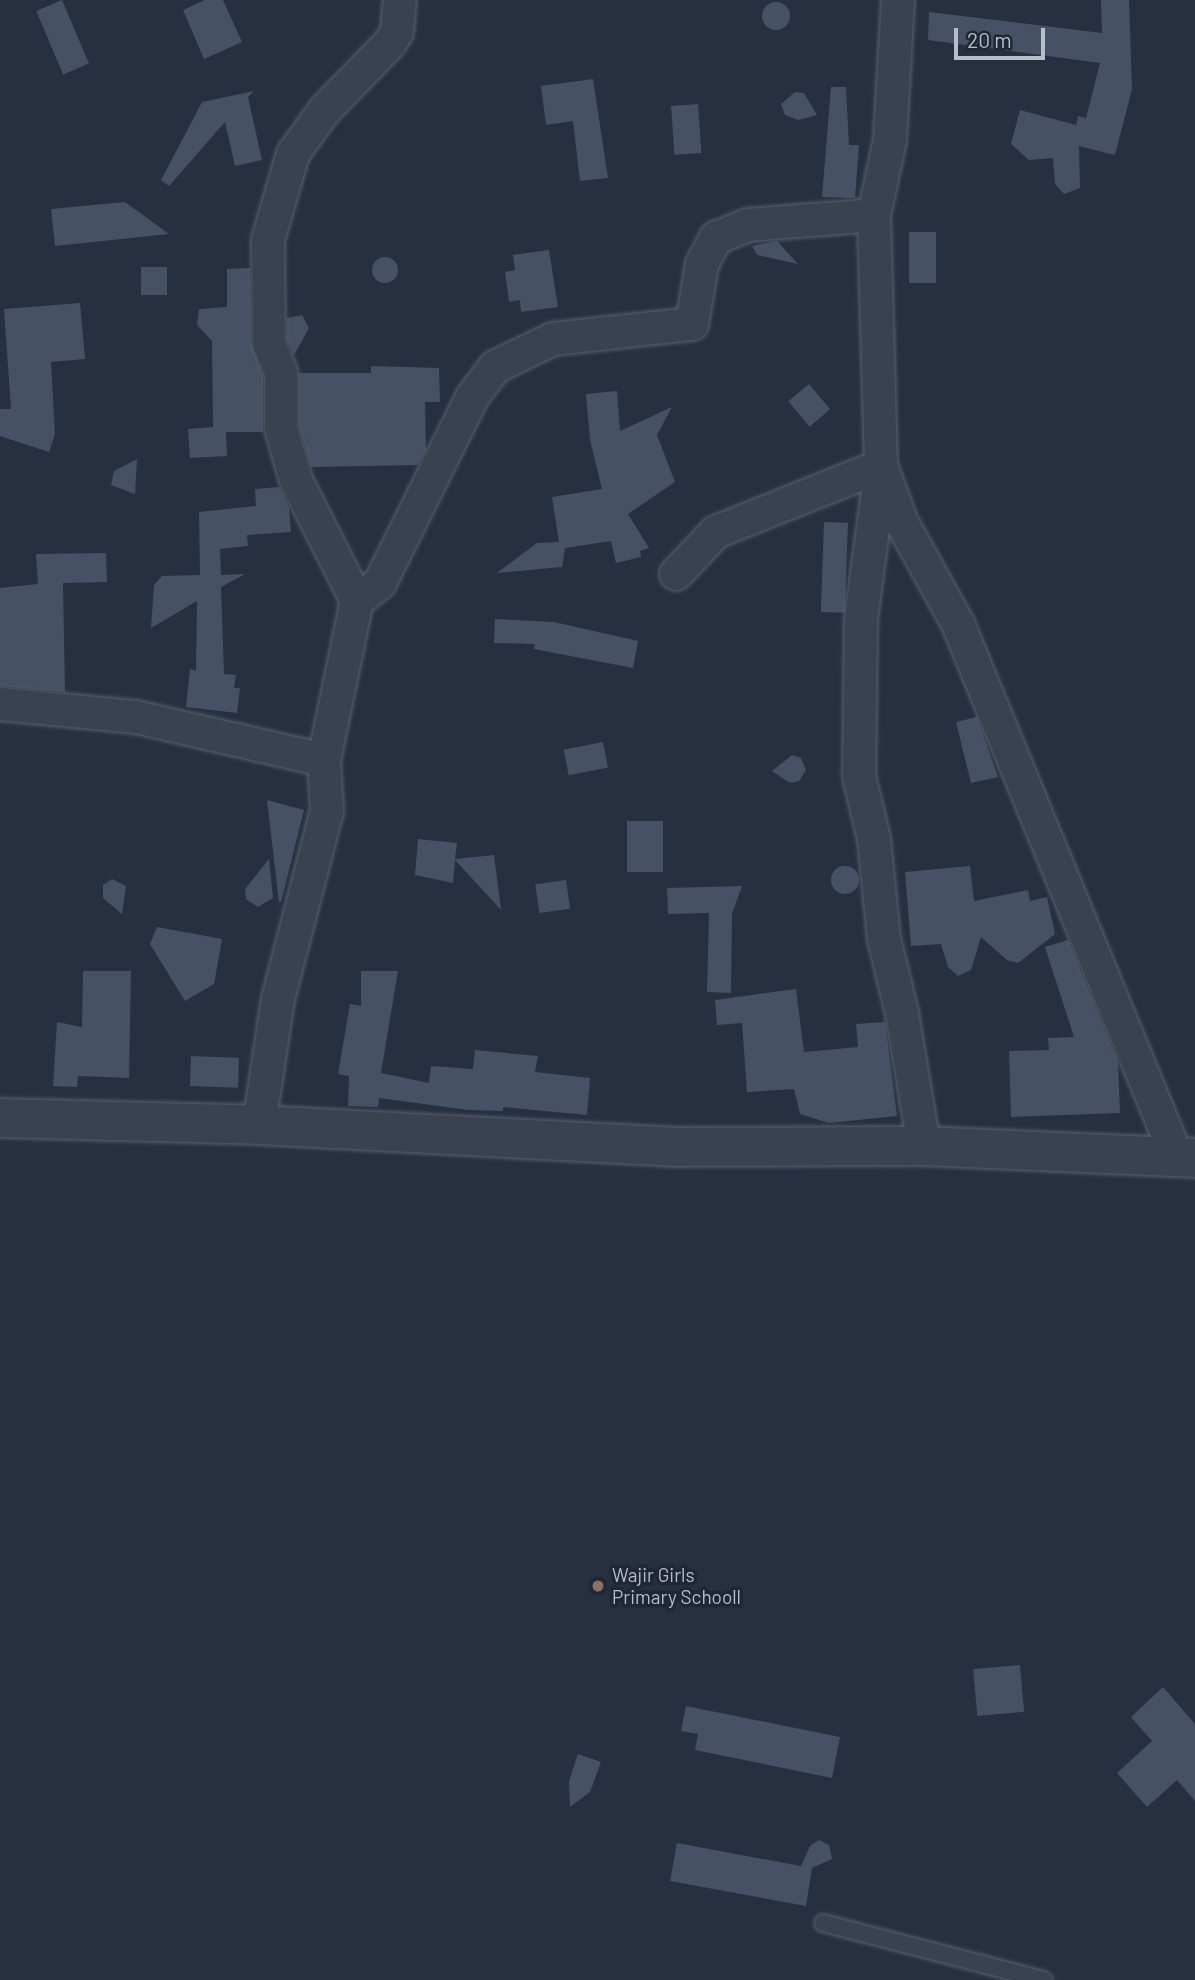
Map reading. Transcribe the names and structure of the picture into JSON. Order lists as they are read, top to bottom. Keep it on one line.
{"places":["Wajir Girls Primary Schooll"],"scale_bar":"20 m"}
